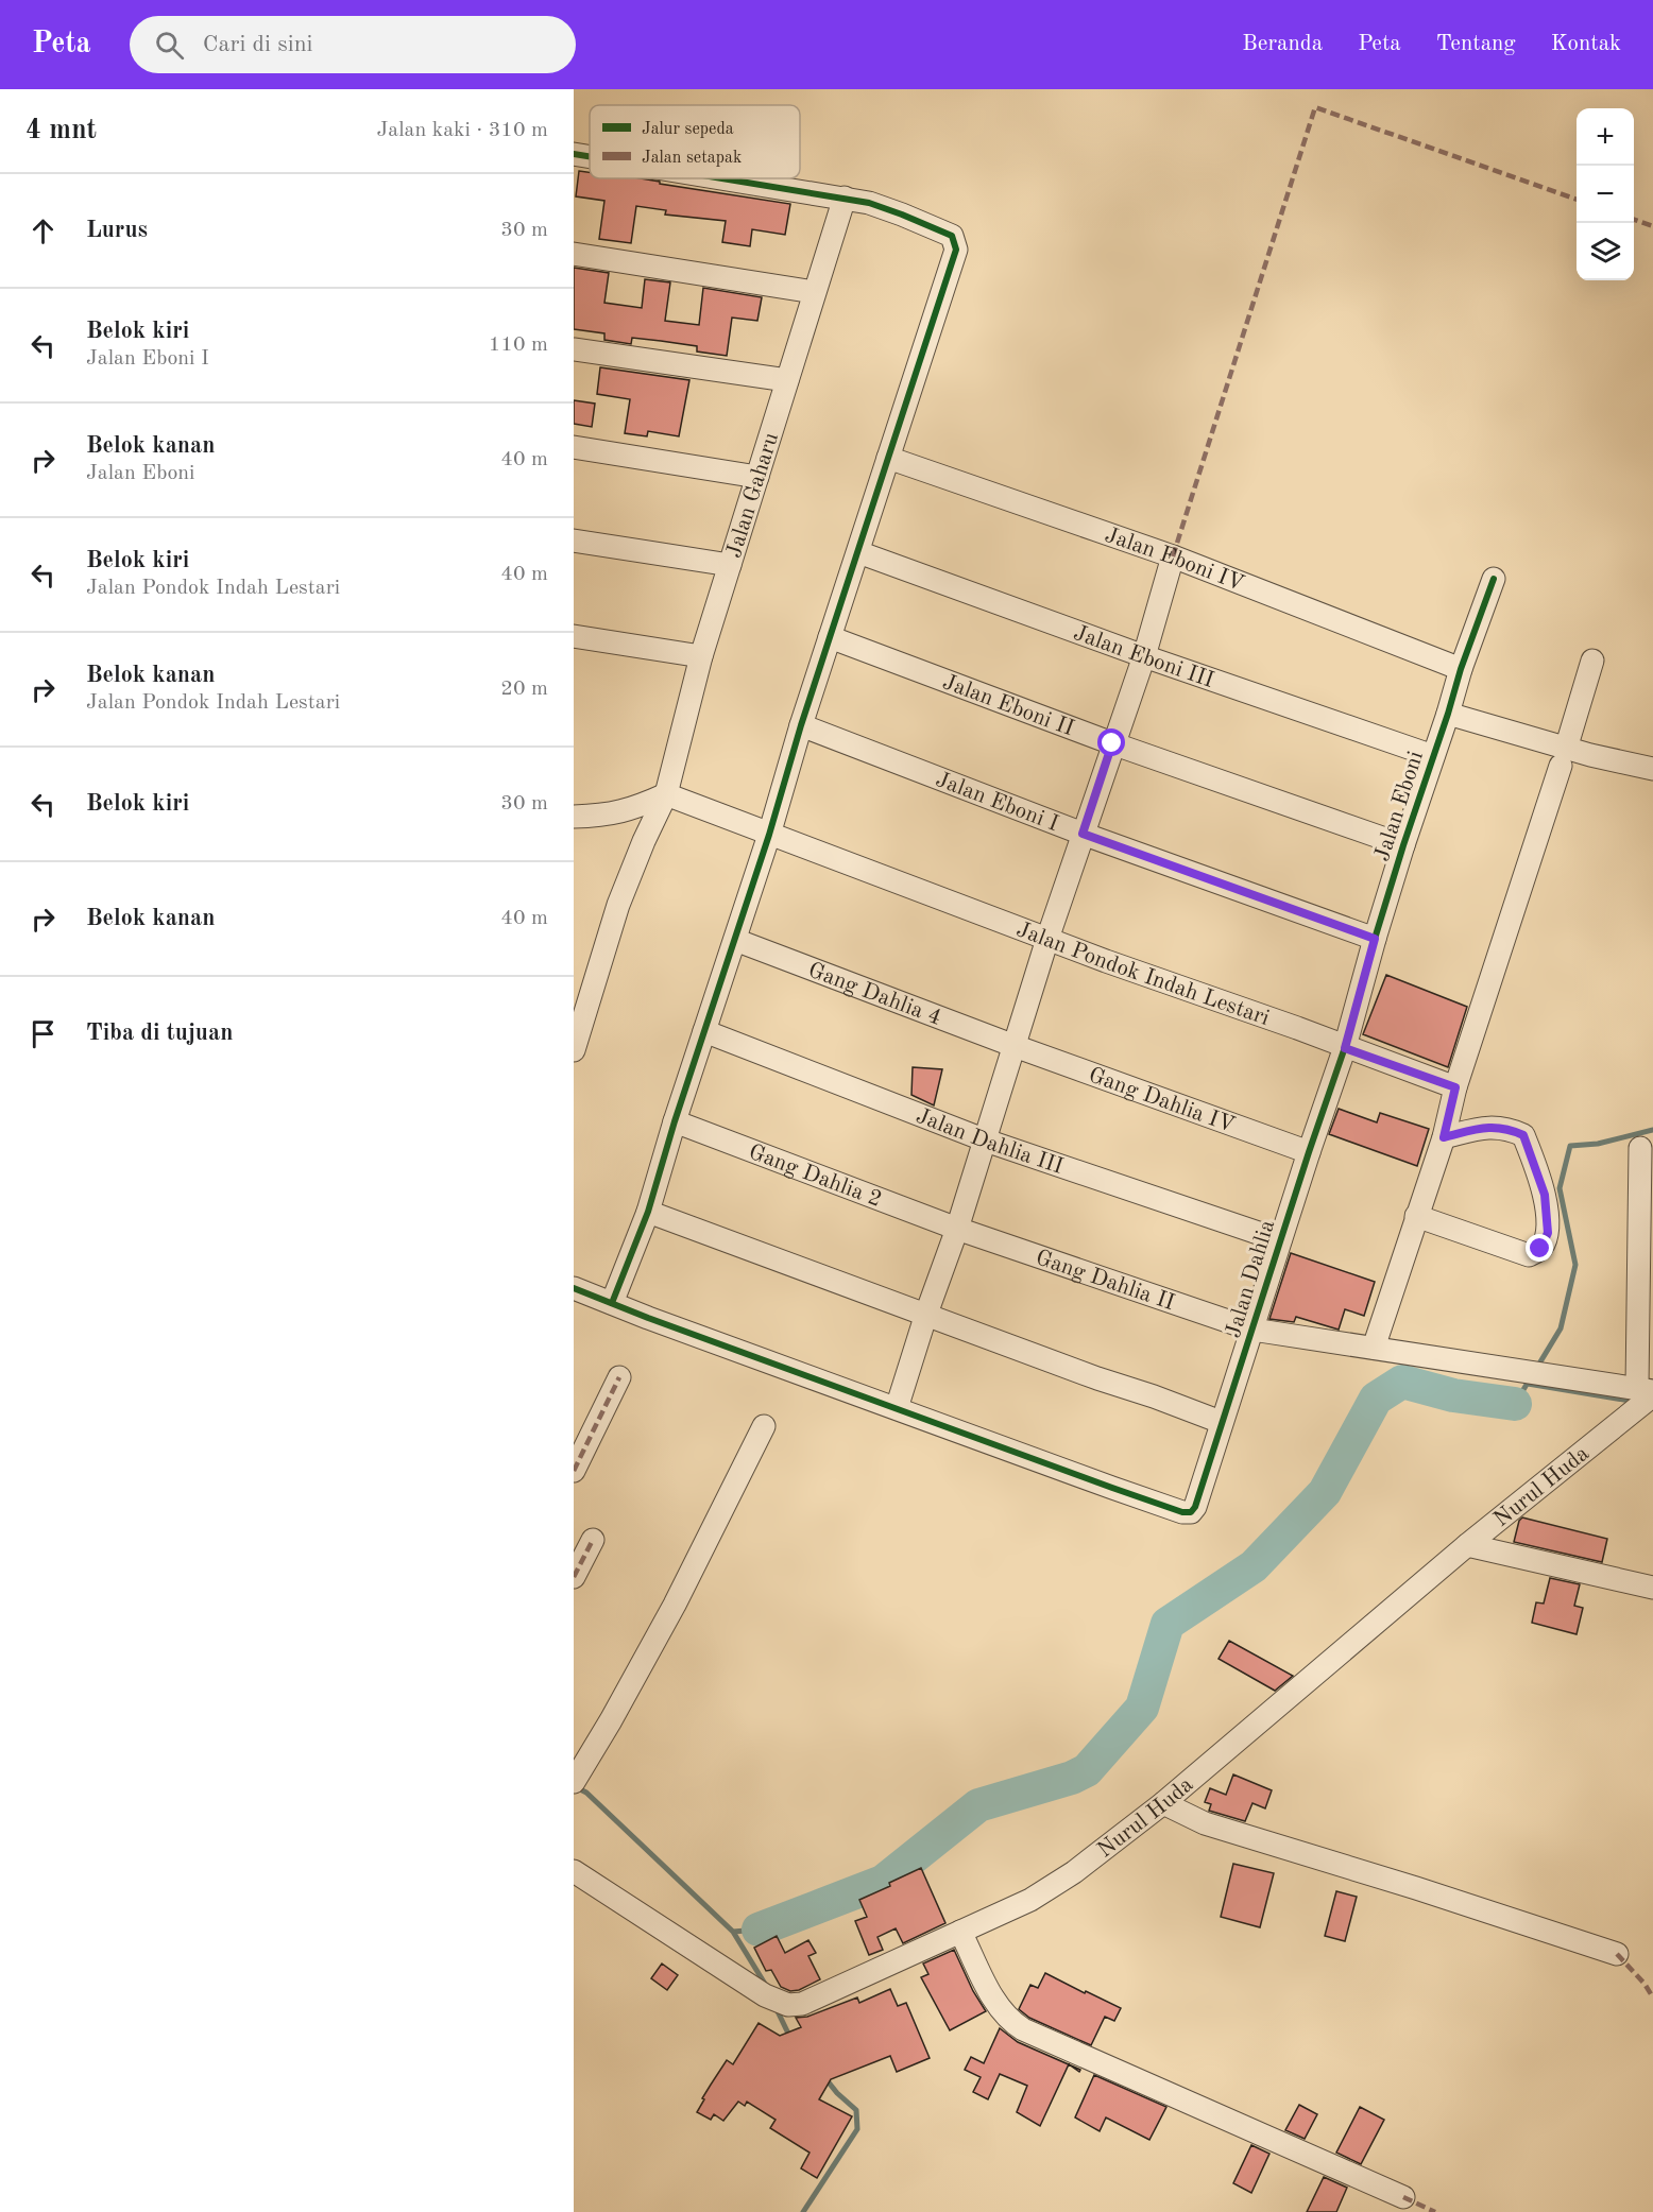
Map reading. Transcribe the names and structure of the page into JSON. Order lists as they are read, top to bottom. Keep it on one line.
{"streets":{"street":["Jalan Gaharu","Jalan Eboni IV","Jalan Eboni III","Jalan Eboni II","Jalan Eboni I","Jalan Eboni","Jalan Pondok Indah Lestari","Gang Dahlia 4","Gang Dahlia IV","Jalan Dahlia III","Gang Dahlia 2","Jalan Dahlia","Gang Dahlia II","Nurul Huda"]},"crossings":[["Jalan Gaharu","Jalan Pondok Indah Lestari"],["Jalan Eboni IV","Jalan Eboni"],["Jalan Eboni III","Jalan Eboni"],["Jalan Eboni II","Jalan Eboni"],["Jalan Eboni I","Jalan Eboni"],["Jalan Eboni","Jalan Pondok Indah Lestari"],["Jalan Eboni","Jalan Dahlia"],["Jalan Pondok Indah Lestari","Jalan Dahlia"],["Gang Dahlia 4","Gang Dahlia IV"],["Gang Dahlia IV","Jalan Dahlia"],["Jalan Dahlia III","Jalan Dahlia"],["Gang Dahlia 2","Gang Dahlia II"],["Jalan Dahlia","Gang Dahlia II"],["Gang Dahlia II","Nurul Huda"]],"legend":["Jalur sepeda","Jalan setapak"],"page":{"header":"Peta","search":"Cari di sini","nav":["Beranda","Peta","Tentang","Kontak"],"heading":["4 mnt","Jalan kaki · 310 m"],"map_buttons":["+","−"],"list":[["Lurus","30 m"],["Belok kiri","Jalan Eboni I","110 m"],["Belok kanan","Jalan Eboni","40 m"],["Belok kiri","Jalan Pondok Indah Lestari","40 m"],["Belok kanan","Jalan Pondok Indah Lestari","20 m"],["Belok kiri","30 m"],["Belok kanan","40 m"],"Tiba di tujuan"]}}
